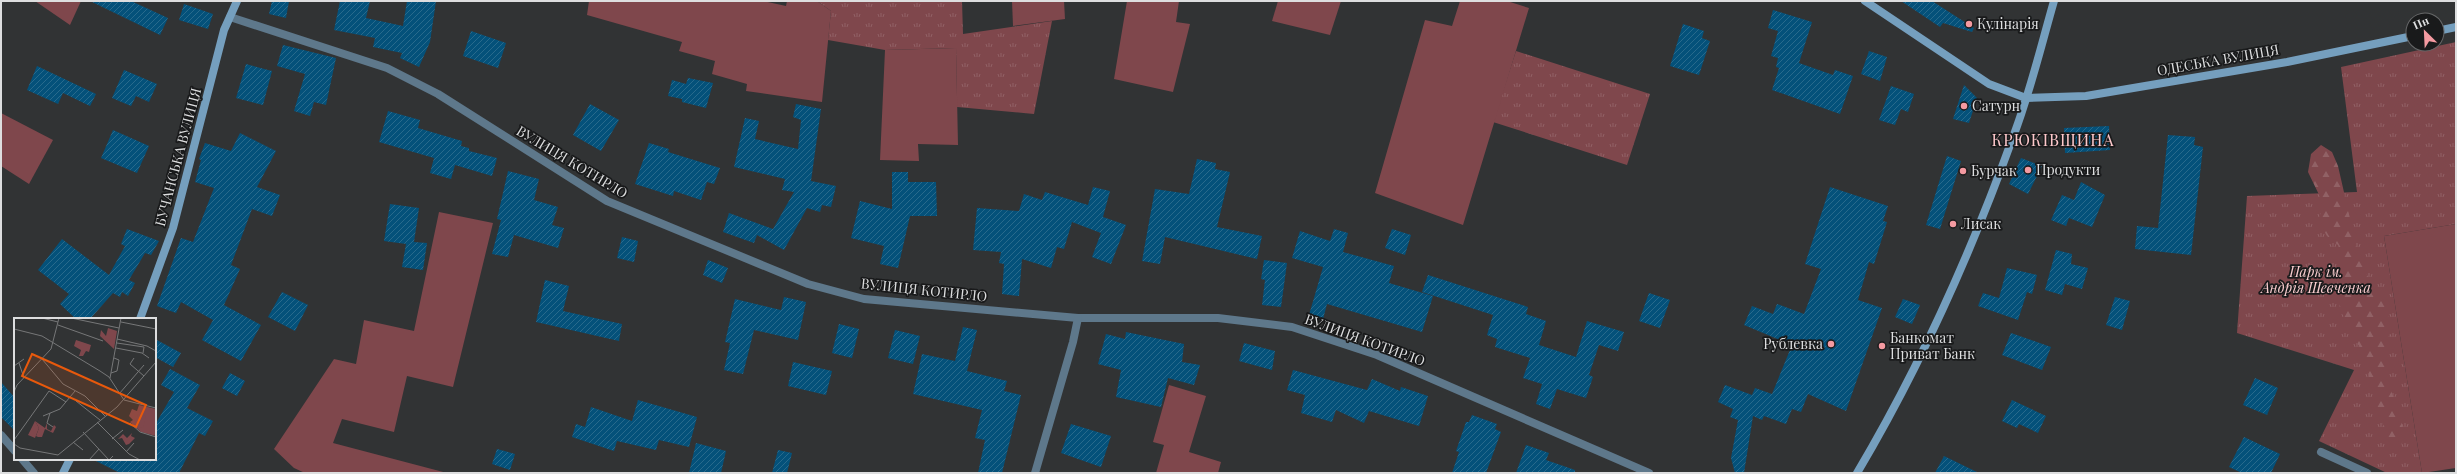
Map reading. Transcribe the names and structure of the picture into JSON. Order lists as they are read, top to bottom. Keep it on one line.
{"streets":{"street":["ОДЕСЬКА ВУЛИЦЯ","БУЧАНСЬКА ВУЛИЦЯ","ВУЛИЦЯ КОТИРЛО"]},"crossings":[["БУЧАНСЬКА ВУЛИЦЯ","ВУЛИЦЯ КОТИРЛО"]],"districts":["КРЮКІВЩИНА"],"parks":["Парк ім. Андрія Шевченка"],"places":["Кулінарія","Сатурн","Продукти","Бурчак","Лисак","Рублевка","Банкомат Приват Банк"],"north":"top left"}
